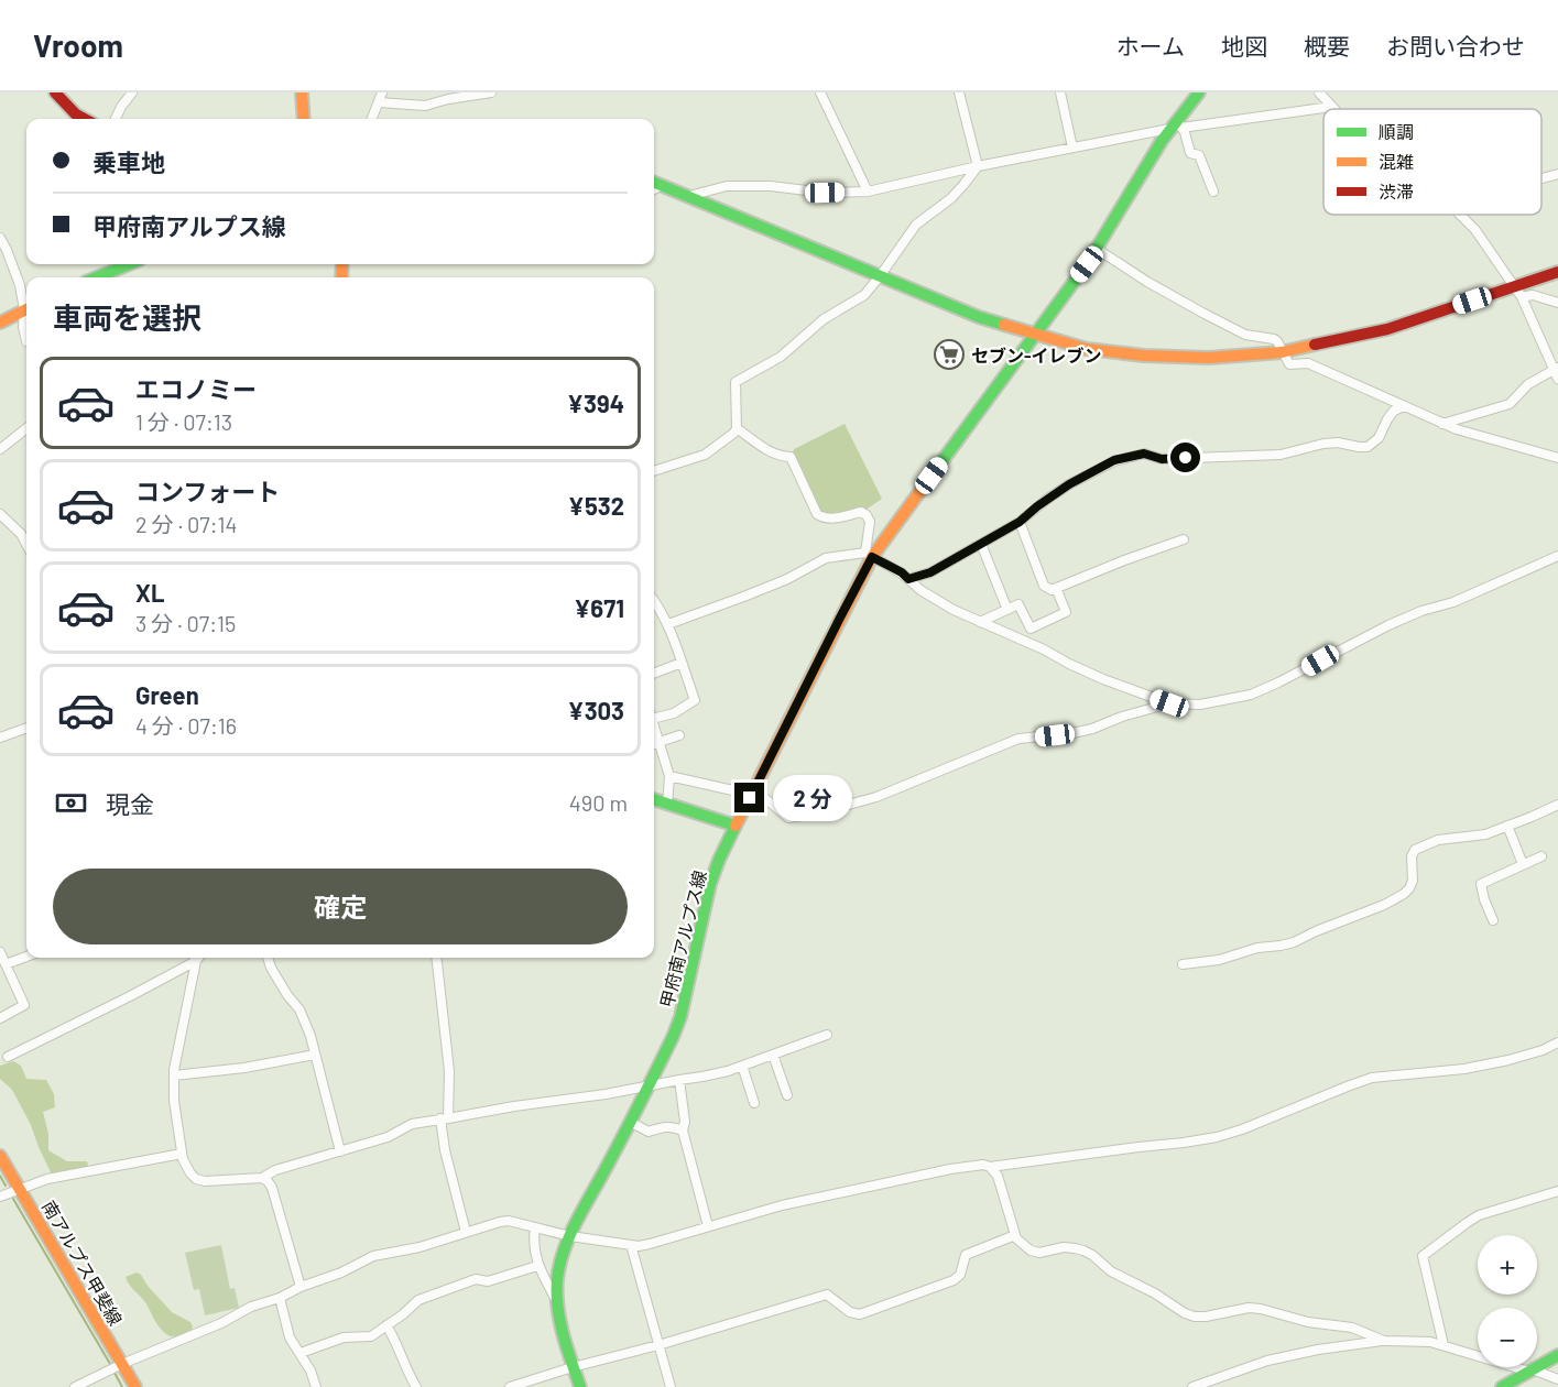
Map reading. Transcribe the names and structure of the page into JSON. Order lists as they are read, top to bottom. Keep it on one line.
{"streets":{"main road":["甲府南アルプス線","南アルプス甲斐線"]},"places":{"supermarket":["セブン-イレブン"]},"legend":["順調","混雑","渋滞"],"page":{"header":"Vroom","nav":["ホーム","地図","概要","お問い合わせ"],"banner":["乗車地","甲府南アルプス線"],"heading":"車両を選択","list":[{"name":"エコノミー","note":"1 分 · 07:13","value":"¥394"},{"name":"コンフォート","note":"2 分 · 07:14","value":"¥532"},{"name":"XL","note":"3 分 · 07:15","value":"¥671"},{"name":"Green","note":"4 分 · 07:16","value":"¥303"}],"pay":["現金","490 m"],"bubble":"2 分","buttons":"確定","map_buttons":["+","−"]}}
